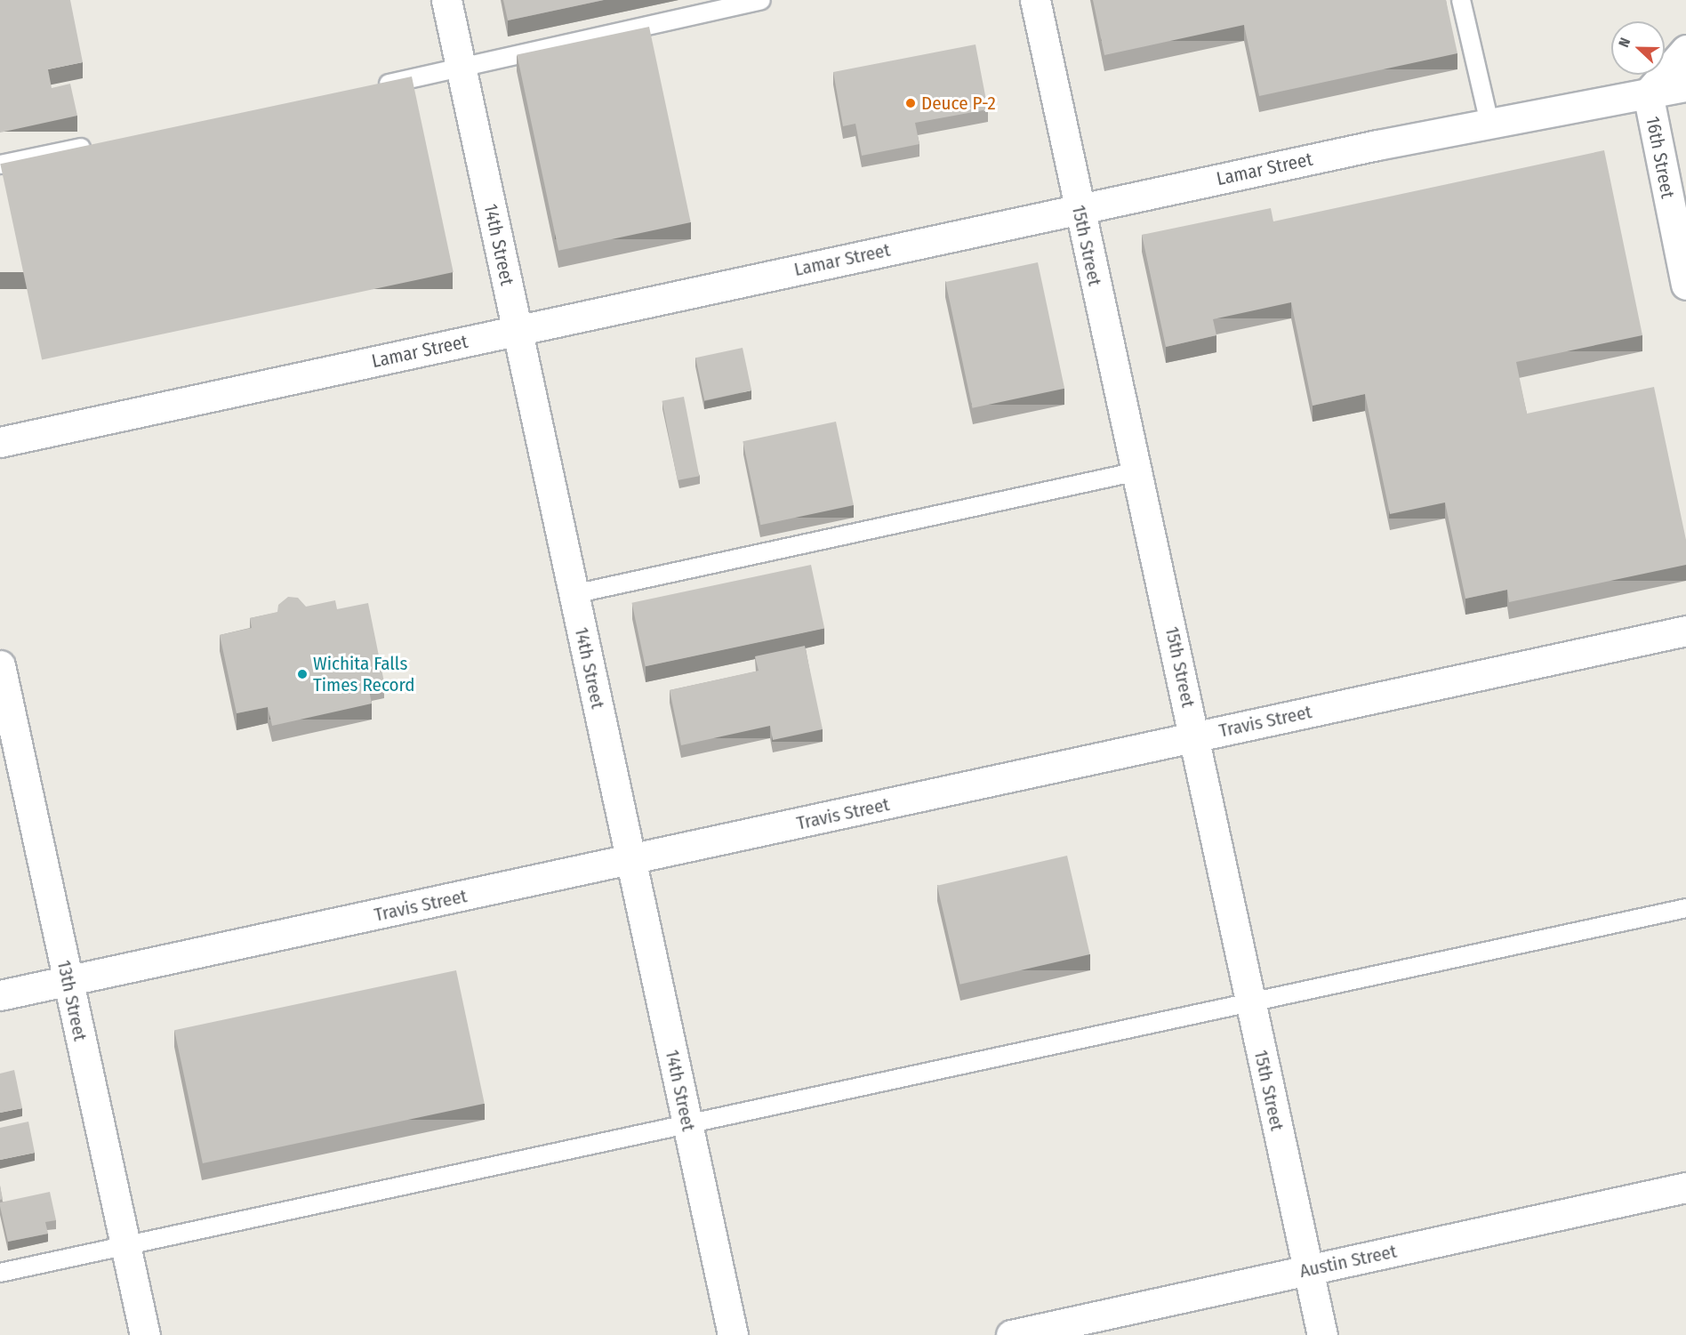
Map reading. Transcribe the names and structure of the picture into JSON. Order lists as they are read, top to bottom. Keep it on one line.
{"streets":{"street":["16th Street","Lamar Street","14th Street","15th Street","Travis Street","13th Street","Austin Street"]},"crossings":[["16th Street","Lamar Street"],["Lamar Street","14th Street"],["Lamar Street","15th Street"],["14th Street","Travis Street"],["15th Street","Travis Street"],["15th Street","Austin Street"],["Travis Street","13th Street"]],"places":["Deuce P-2","Wichita Falls Times Record"],"north":"left"}
